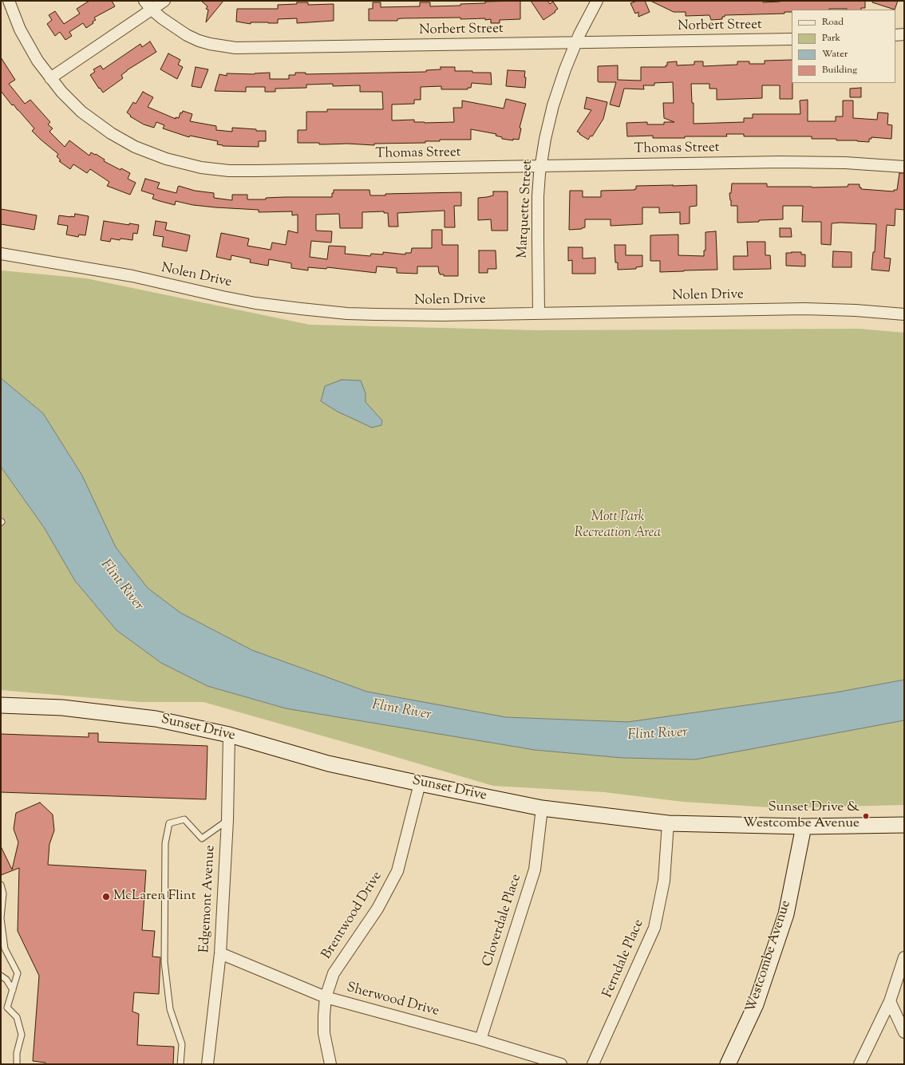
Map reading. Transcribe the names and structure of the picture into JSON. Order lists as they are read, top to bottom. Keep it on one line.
{"streets":{"street":["Norbert Street","Thomas Street","Marquette Street","Nolen Drive","Sunset Drive","Edgemont Avenue","Brentwood Drive","Cloverdale Place","Westcombe Avenue","Ferndale Place","Sherwood Drive"]},"crossings":[["Norbert Street","Marquette Street"],["Thomas Street","Marquette Street"],["Marquette Street","Nolen Drive"],["Sunset Drive","Edgemont Avenue"],["Sunset Drive","Brentwood Drive"],["Sunset Drive","Cloverdale Place"],["Sunset Drive","Westcombe Avenue"],["Sunset Drive","Ferndale Place"],["Edgemont Avenue","Sherwood Drive"],["Brentwood Drive","Sherwood Drive"],["Cloverdale Place","Sherwood Drive"]],"water":["Flint River"],"parks":["Mott Park Recreation Area"],"places":["Sunset Drive & Westcombe Avenue","McLaren Flint"],"legend":["Road","Park","Water","Building"]}
